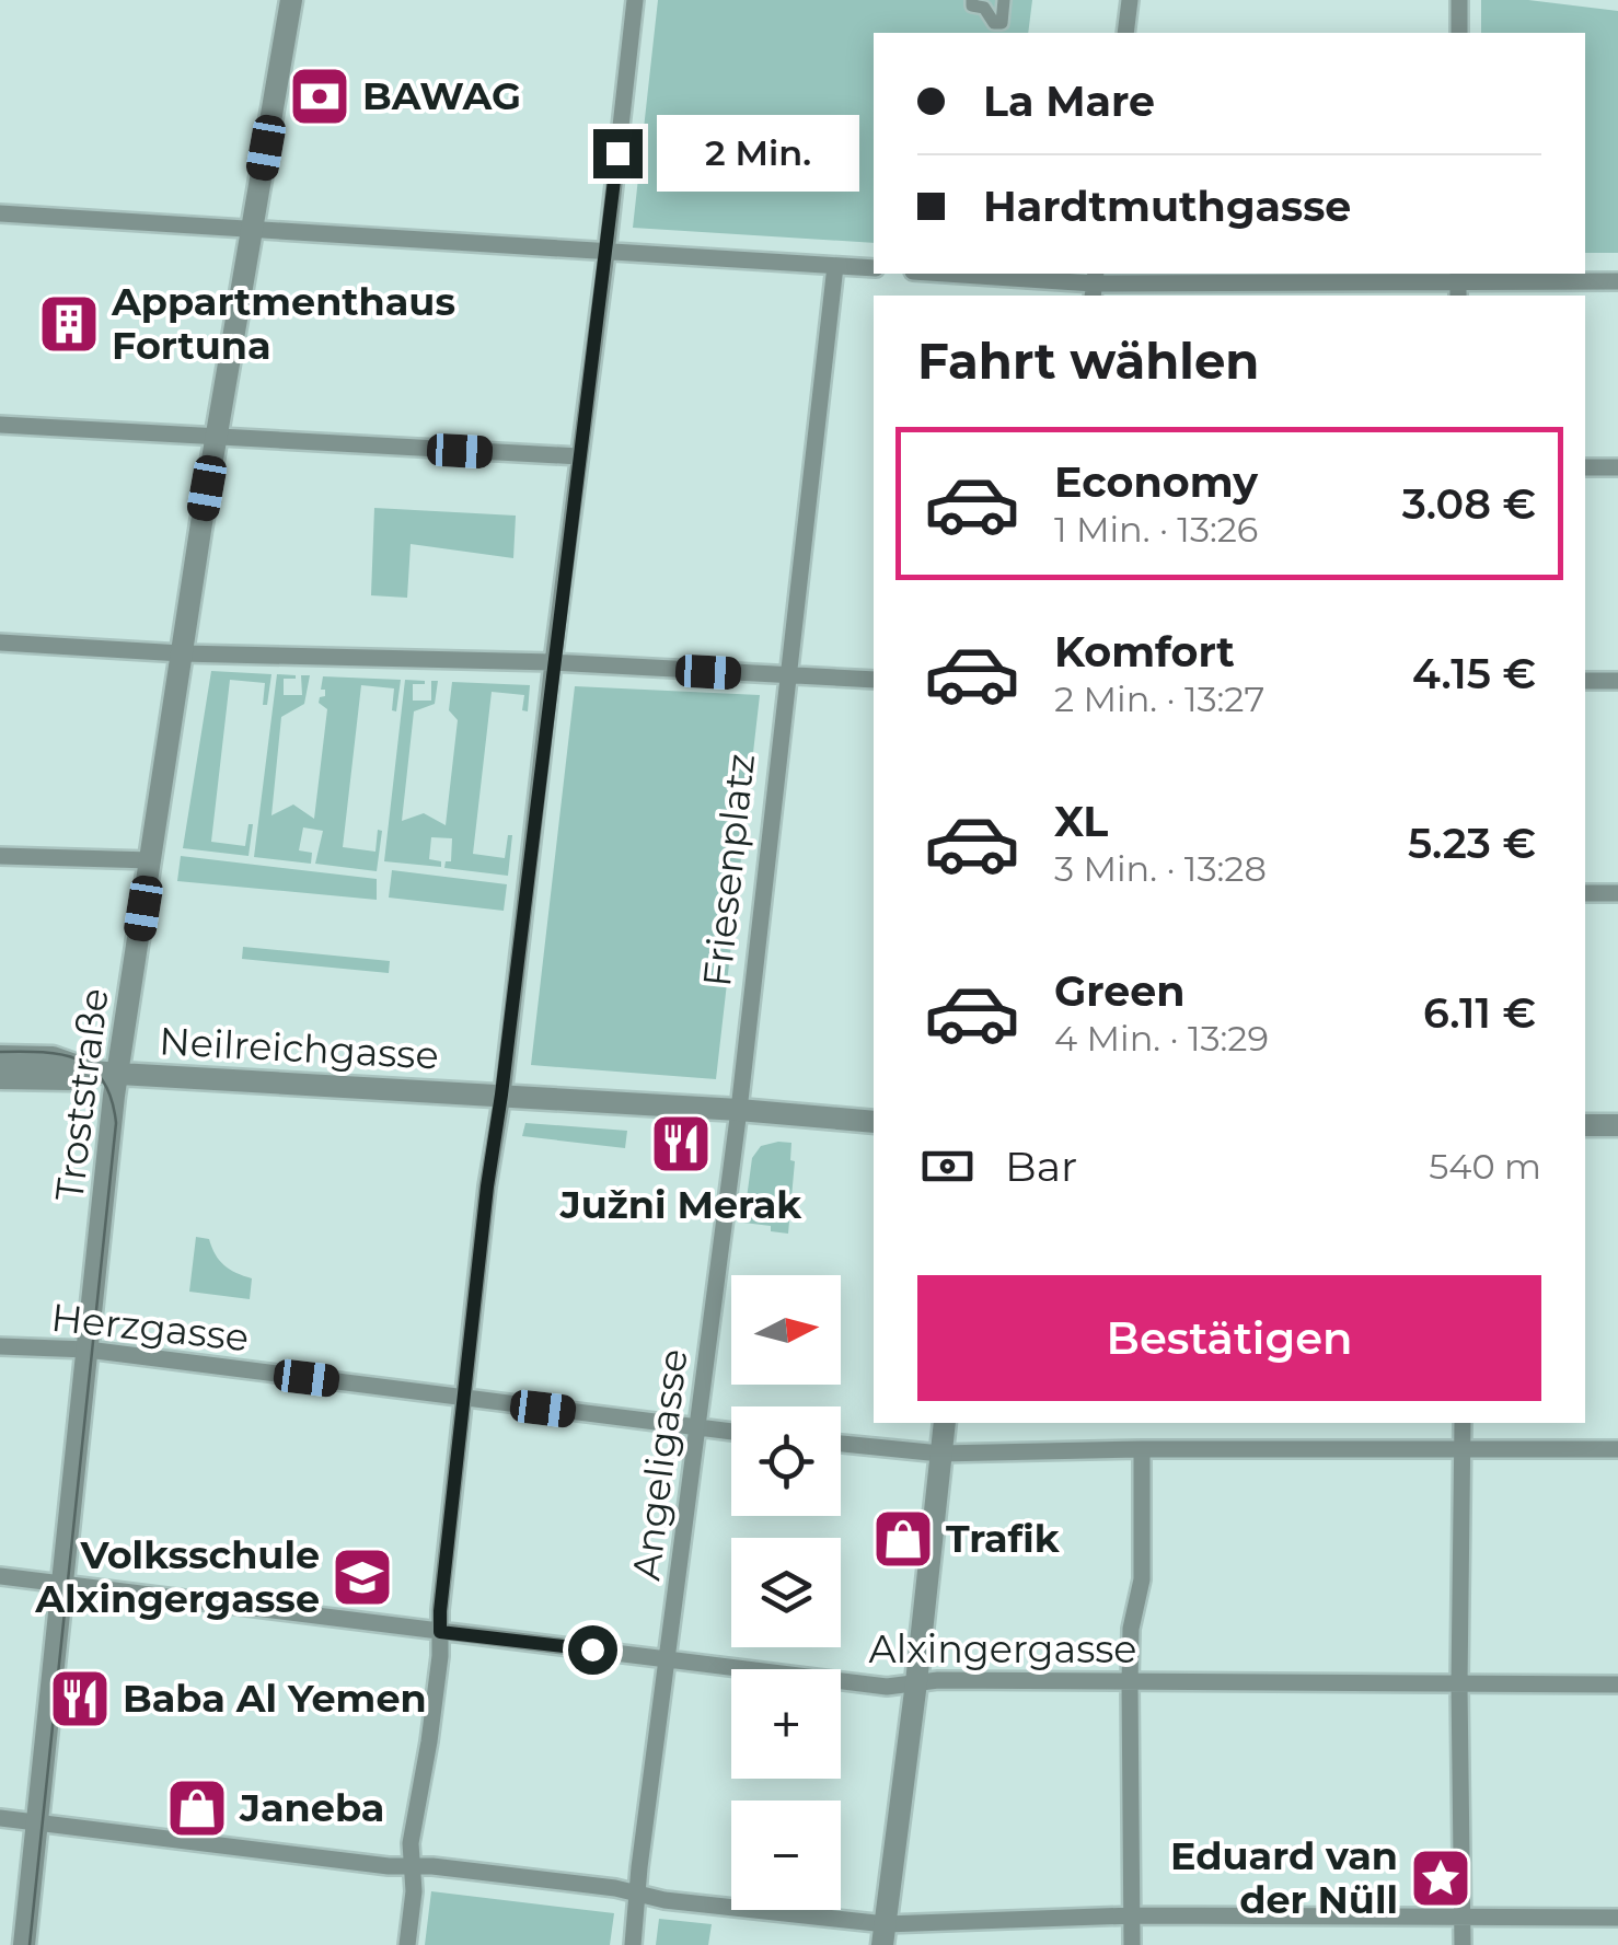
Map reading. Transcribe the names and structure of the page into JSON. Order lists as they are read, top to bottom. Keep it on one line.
{"streets":{"street":["Friesenplatz","Neilreichgasse","Troststraße","Herzgasse","Angeligasse","Alxingergasse"]},"crossings":[["Friesenplatz","Angeligasse"],["Neilreichgasse","Troststraße"],["Troststraße","Herzgasse"],["Troststraße","Alxingergasse"],["Herzgasse","Angeligasse"],["Angeligasse","Alxingergasse"]],"places":{"bank":["BAWAG"],"building":["Appartmenthaus Fortuna"],"restaurant":["Južni Merak","Baba Al Yemen"],"shop":["Trafik","Janeba"],"school or university":["Volksschule Alxingergasse"],"place":["Eduard van der Nüll"]},"north":"right","page":{"banner":["La Mare","Hardtmuthgasse"],"bubble":"2 Min.","heading":"Fahrt wählen","list":[{"name":"Economy","note":"1 Min. · 13:26","value":"3.08 €"},{"name":"Komfort","note":"2 Min. · 13:27","value":"4.15 €"},{"name":"XL","note":"3 Min. · 13:28","value":"5.23 €"},{"name":"Green","note":"4 Min. · 13:29","value":"6.11 €"}],"pay":["Bar","540 m"],"buttons":"Bestätigen","map_buttons":["+","−"]}}
